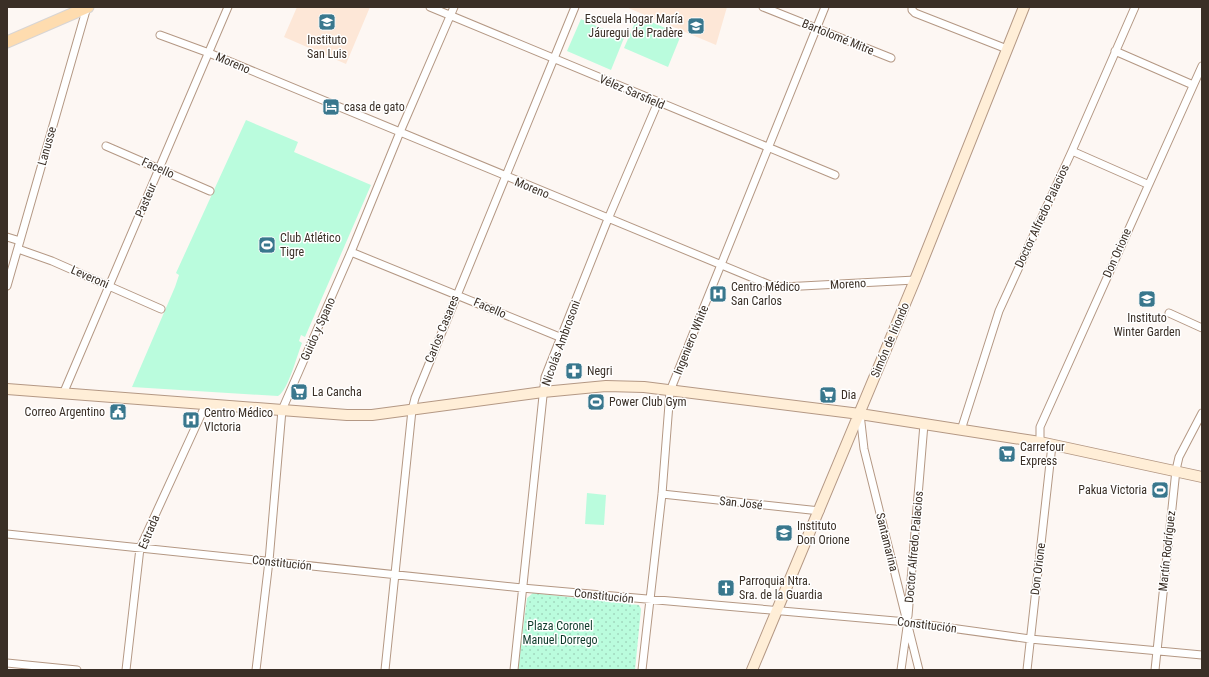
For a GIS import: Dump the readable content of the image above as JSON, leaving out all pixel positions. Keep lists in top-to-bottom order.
{
  "streets": {
    "main road": ["Simón de Iriondo"],
    "street": [
      "Bartolomé Mitre",
      "Moreno",
      "Vélez Sarsfield",
      "Lanusse",
      "Facello",
      "Pasteur",
      "Doctor Alfredo Palacios",
      "Don Orione",
      "Leveroni",
      "Guido y Spano",
      "Carlos Casares",
      "Ingeniero White",
      "Nicolás Ambrosoni",
      "San José",
      "Estrada",
      "Santamarina",
      "Martín Rodríguez",
      "Constitución"
    ]
  },
  "crossings": [
    ["Bartolomé Mitre", "Ingeniero White"],
    ["Moreno", "Pasteur"],
    ["Moreno", "Guido y Spano"],
    ["Moreno", "Carlos Casares"],
    ["Moreno", "Ingeniero White"],
    ["Moreno", "Simón de Iriondo"],
    ["Moreno", "Nicolás Ambrosoni"],
    ["Vélez Sarsfield", "Guido y Spano"],
    ["Vélez Sarsfield", "Carlos Casares"],
    ["Vélez Sarsfield", "Ingeniero White"],
    ["Vélez Sarsfield", "Nicolás Ambrosoni"],
    ["Lanusse", "Leveroni"],
    ["Facello", "Pasteur"],
    ["Facello", "Guido y Spano"],
    ["Facello", "Carlos Casares"],
    ["Facello", "Nicolás Ambrosoni"],
    ["Pasteur", "Leveroni"],
    ["Doctor Alfredo Palacios", "Santamarina"],
    ["Doctor Alfredo Palacios", "Constitución"],
    ["Don Orione", "Constitución"],
    ["Guido y Spano", "Constitución"],
    ["Carlos Casares", "Constitución"],
    ["Ingeniero White", "San José"],
    ["Ingeniero White", "Constitución"],
    ["Simón de Iriondo", "San José"],
    ["Simón de Iriondo", "Santamarina"],
    ["Simón de Iriondo", "Constitución"],
    ["Nicolás Ambrosoni", "Constitución"],
    ["Estrada", "Constitución"],
    ["Santamarina", "Constitución"],
    ["Martín Rodríguez", "Constitución"]
  ],
  "parks": ["Plaza Coronel Manuel Dorrego"],
  "places": {
    "school or university": [
      "Instituto San Luis",
      "Escuela Hogar María Jáuregui de Pradère",
      "Instituto Winter Garden",
      "Instituto Don Orione"
    ],
    "hotel": ["casa de gato"],
    "sports": ["Club Atlético Tigre", "Power Club Gym", "Pakua Victoria"],
    "hospital": ["Centro Médico San Carlos", "Centro Médico VIctoria"],
    "pharmacy": ["Negri"],
    "supermarket": ["La Cancha", "Dia", "Carrefour Express"],
    "public building": ["Correo Argentino"],
    "church": ["Parroquia Ntra. Sra. de la Guardia"]
  }
}
